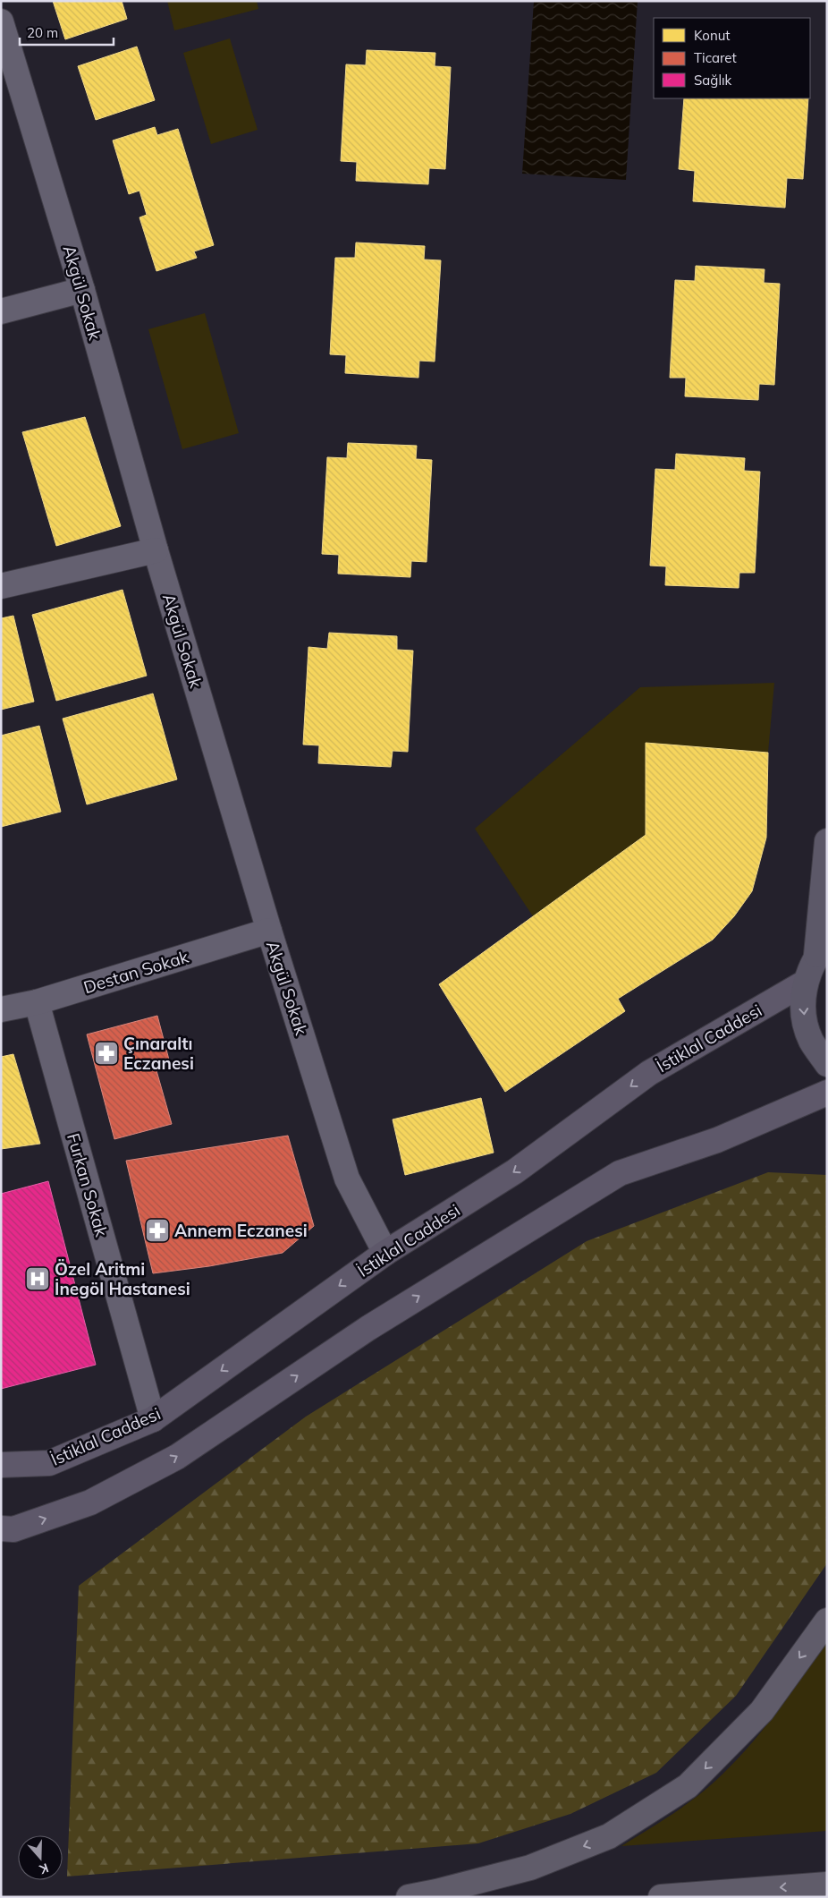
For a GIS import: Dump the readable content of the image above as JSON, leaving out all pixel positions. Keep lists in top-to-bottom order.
{
  "streets": {
    "main road": ["İstiklal Caddesi"],
    "street": ["Akgül Sokak", "Destan Sokak", "Furkan Sokak"]
  },
  "crossings": [
    ["Akgül Sokak", "Destan Sokak"],
    ["Akgül Sokak", "İstiklal Caddesi"],
    ["Destan Sokak", "Furkan Sokak"],
    ["İstiklal Caddesi", "Furkan Sokak"]
  ],
  "places": {
    "pharmacy": ["Çınaraltı Eczanesi", "Annem Eczanesi"],
    "hospital": ["Özel Aritmi İnegöl Hastanesi"]
  },
  "legend": ["Konut", "Ticaret", "Sağlık"],
  "scale_bar": "20 m",
  "north": "bottom"
}
